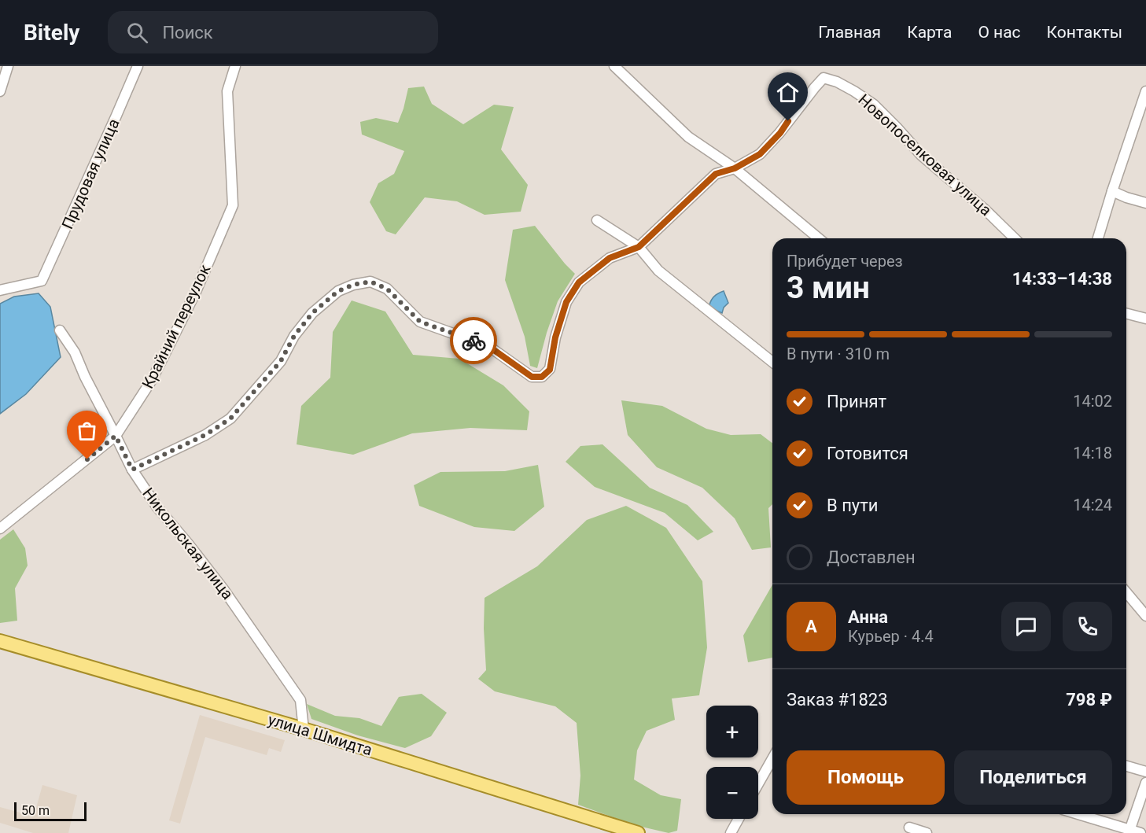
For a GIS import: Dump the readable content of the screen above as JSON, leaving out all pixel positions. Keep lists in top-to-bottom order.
{
  "streets": {
    "main road": ["улица Шмидта"],
    "street": [
      "Новопоселковая улица",
      "Прудовая улица",
      "Крайний переулок",
      "Никольская улица"
    ]
  },
  "crossings": [
    ["Крайний переулок", "Никольская улица"],
    ["Никольская улица", "улица Шмидта"]
  ],
  "scale_bar": "50 m",
  "page": {
    "header": "Bitely",
    "search": "Поиск",
    "nav": [
      "Главная",
      "Карта",
      "О нас",
      "Контакты"
    ],
    "heading": ["3 мин", "Прибудет через", "14:33–14:38"],
    "panel": [
      "Анна",
      "Курьер · 4.4",
      "Заказ #1823",
      "798 ₽"
    ],
    "bar": "В пути · 310 m",
    "list": [
      ["Принят", "14:02"],
      ["Готовится", "14:18"],
      ["В пути", "14:24"],
      "Доставлен"
    ],
    "round": "А",
    "map_buttons": ["+", "−"],
    "buttons": ["Помощь", "Поделиться"],
    "scale": "50 m"
  }
}
